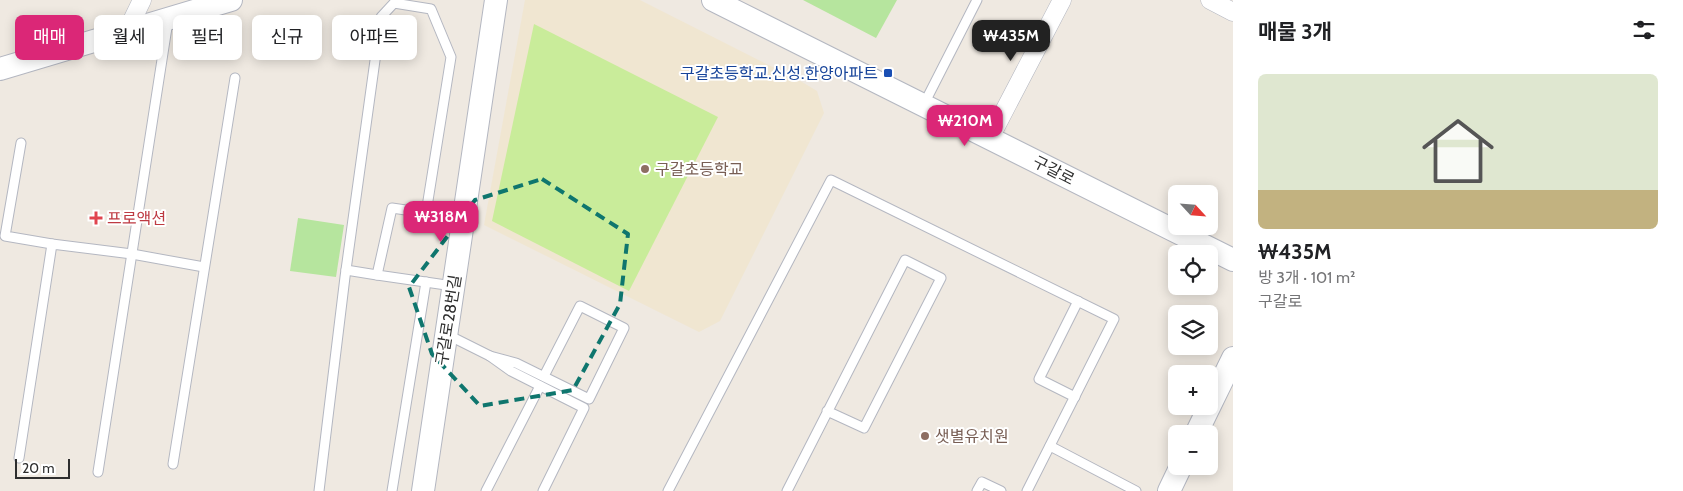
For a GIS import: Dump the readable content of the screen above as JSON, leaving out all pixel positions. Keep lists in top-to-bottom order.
{
  "streets": {
    "street": ["구갈로", "구갈로28번길"]
  },
  "places": {
    "transit": ["구갈초등학교.신성.한양아파트"],
    "other": ["구갈초등학교", "샛별유치원"],
    "health": ["프로액션"]
  },
  "scale_bar": "20 m",
  "north": "bottom right",
  "page": {
    "heading": "매물 3개",
    "chip": [
      "매매",
      "월세",
      "필터",
      "신규",
      "아파트"
    ],
    "price": ["₩435M", "₩210M", "₩318M"],
    "list": [
      {
        "name": "₩435M",
        "note": "방 3개 · 101 m² · 구갈로"
      }
    ],
    "map_buttons": ["+", "−"],
    "scale": "20 m"
  }
}
